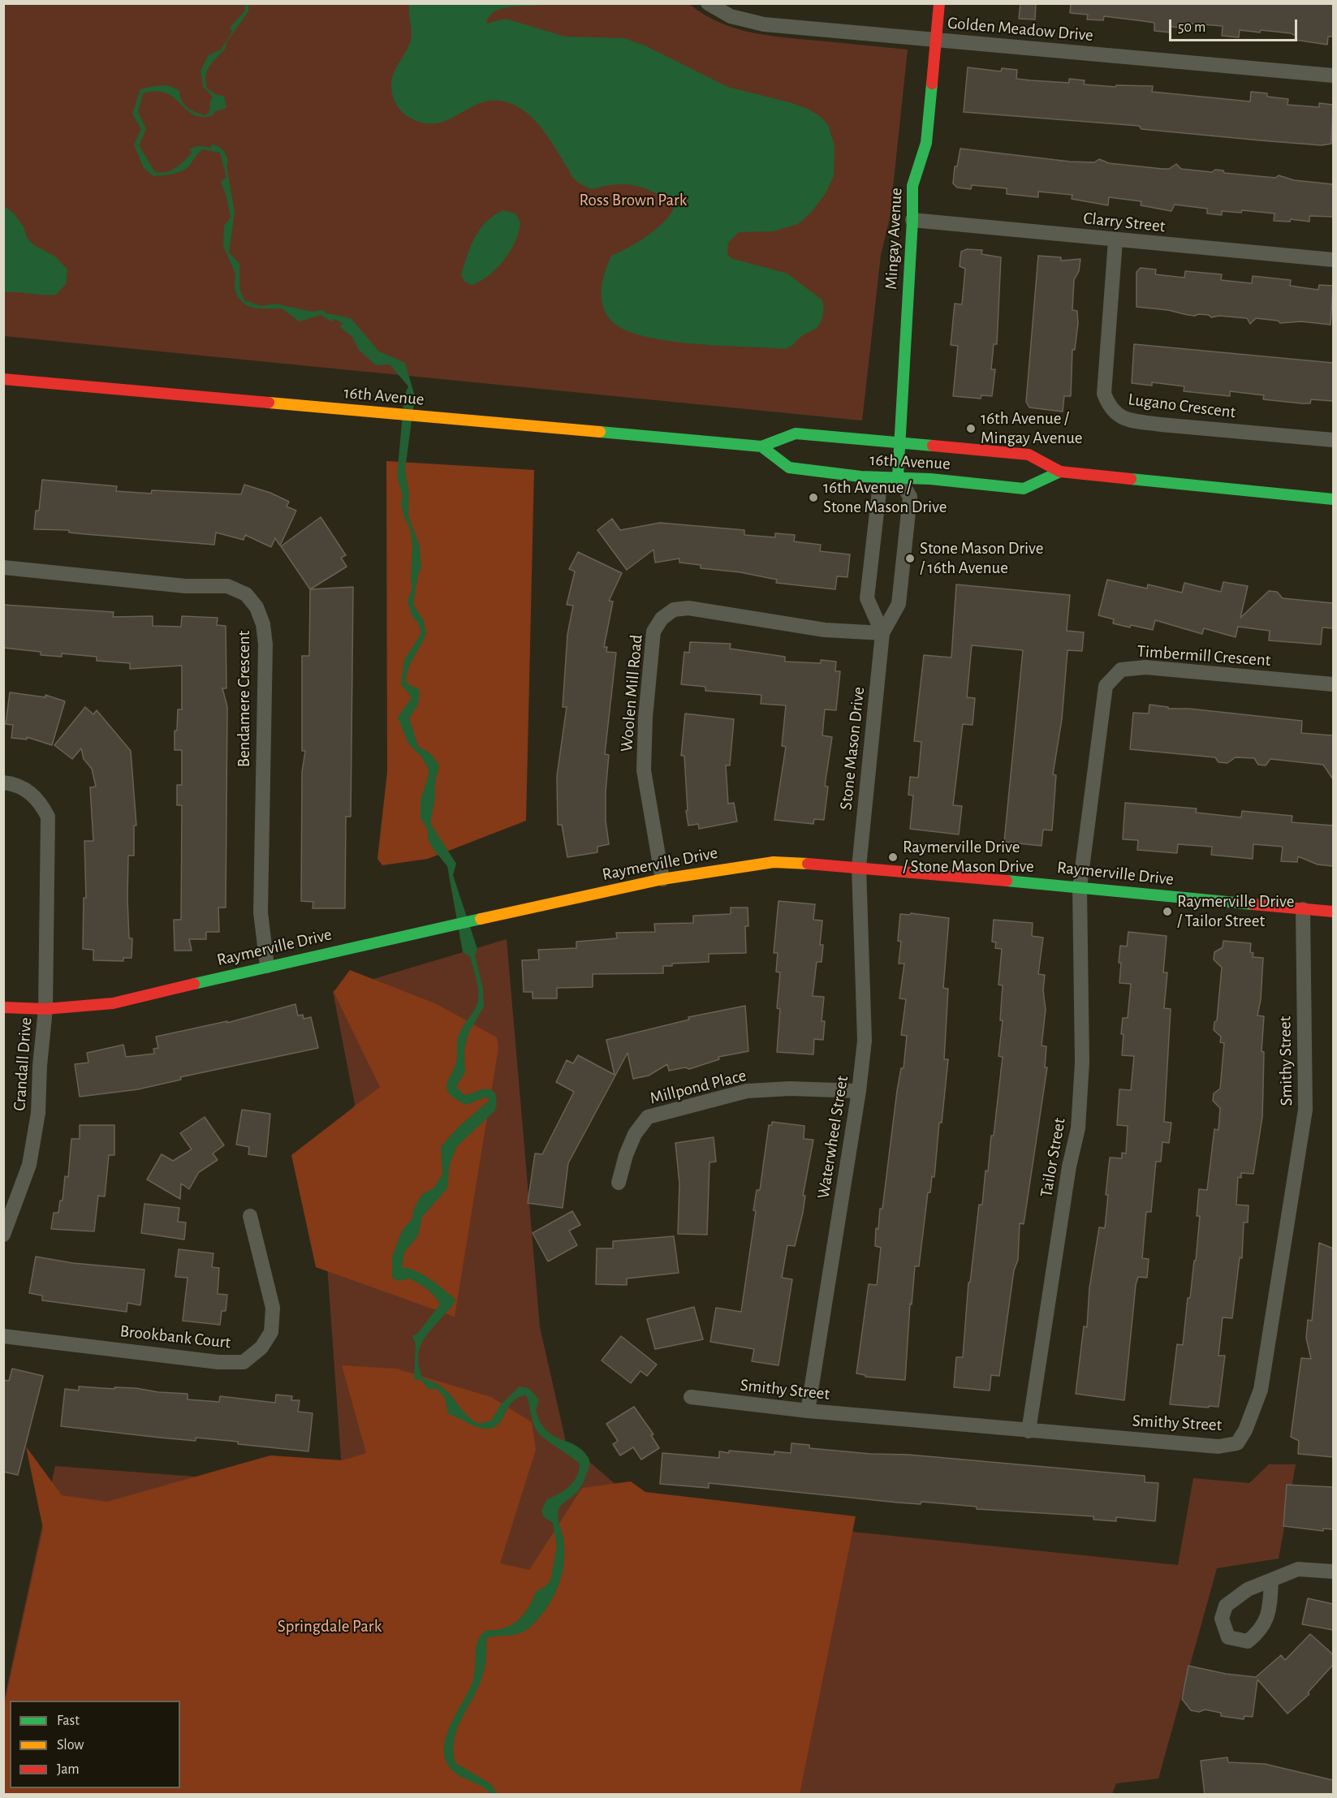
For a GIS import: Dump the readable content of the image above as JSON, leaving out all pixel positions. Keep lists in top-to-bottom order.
{
  "streets": {
    "street": [
      "Golden Meadow Drive",
      "Clarry Street",
      "Mingay Avenue",
      "16th Avenue",
      "Lugano Crescent",
      "Timbermill Crescent",
      "Woolen Mill Road",
      "Bendamere Crescent",
      "Stone Mason Drive",
      "Raymerville Drive",
      "Smithy Street",
      "Crandall Drive",
      "Millpond Place",
      "Waterwheel Street",
      "Tailor Street",
      "Brookbank Court"
    ]
  },
  "crossings": [
    ["Golden Meadow Drive", "Mingay Avenue"],
    ["Clarry Street", "Mingay Avenue"],
    ["Clarry Street", "Lugano Crescent"],
    ["Mingay Avenue", "16th Avenue"],
    ["Mingay Avenue", "Stone Mason Drive"],
    ["16th Avenue", "Stone Mason Drive"],
    ["Timbermill Crescent", "Raymerville Drive"],
    ["Timbermill Crescent", "Tailor Street"],
    ["Woolen Mill Road", "Stone Mason Drive"],
    ["Woolen Mill Road", "Raymerville Drive"],
    ["Bendamere Crescent", "Raymerville Drive"],
    ["Stone Mason Drive", "Raymerville Drive"],
    ["Stone Mason Drive", "Waterwheel Street"],
    ["Raymerville Drive", "Smithy Street"],
    ["Raymerville Drive", "Crandall Drive"],
    ["Raymerville Drive", "Waterwheel Street"],
    ["Raymerville Drive", "Tailor Street"],
    ["Smithy Street", "Waterwheel Street"],
    ["Smithy Street", "Tailor Street"],
    ["Millpond Place", "Waterwheel Street"]
  ],
  "parks": ["Ross Brown Park", "Springdale Park"],
  "places": [
    "16th Avenue / Mingay Avenue",
    "16th Avenue / Stone Mason Drive",
    "Stone Mason Drive / 16th Avenue",
    "Raymerville Drive / Stone Mason Drive",
    "Raymerville Drive / Tailor Street"
  ],
  "legend": ["Fast", "Slow", "Jam"],
  "scale_bar": "50 m"
}
